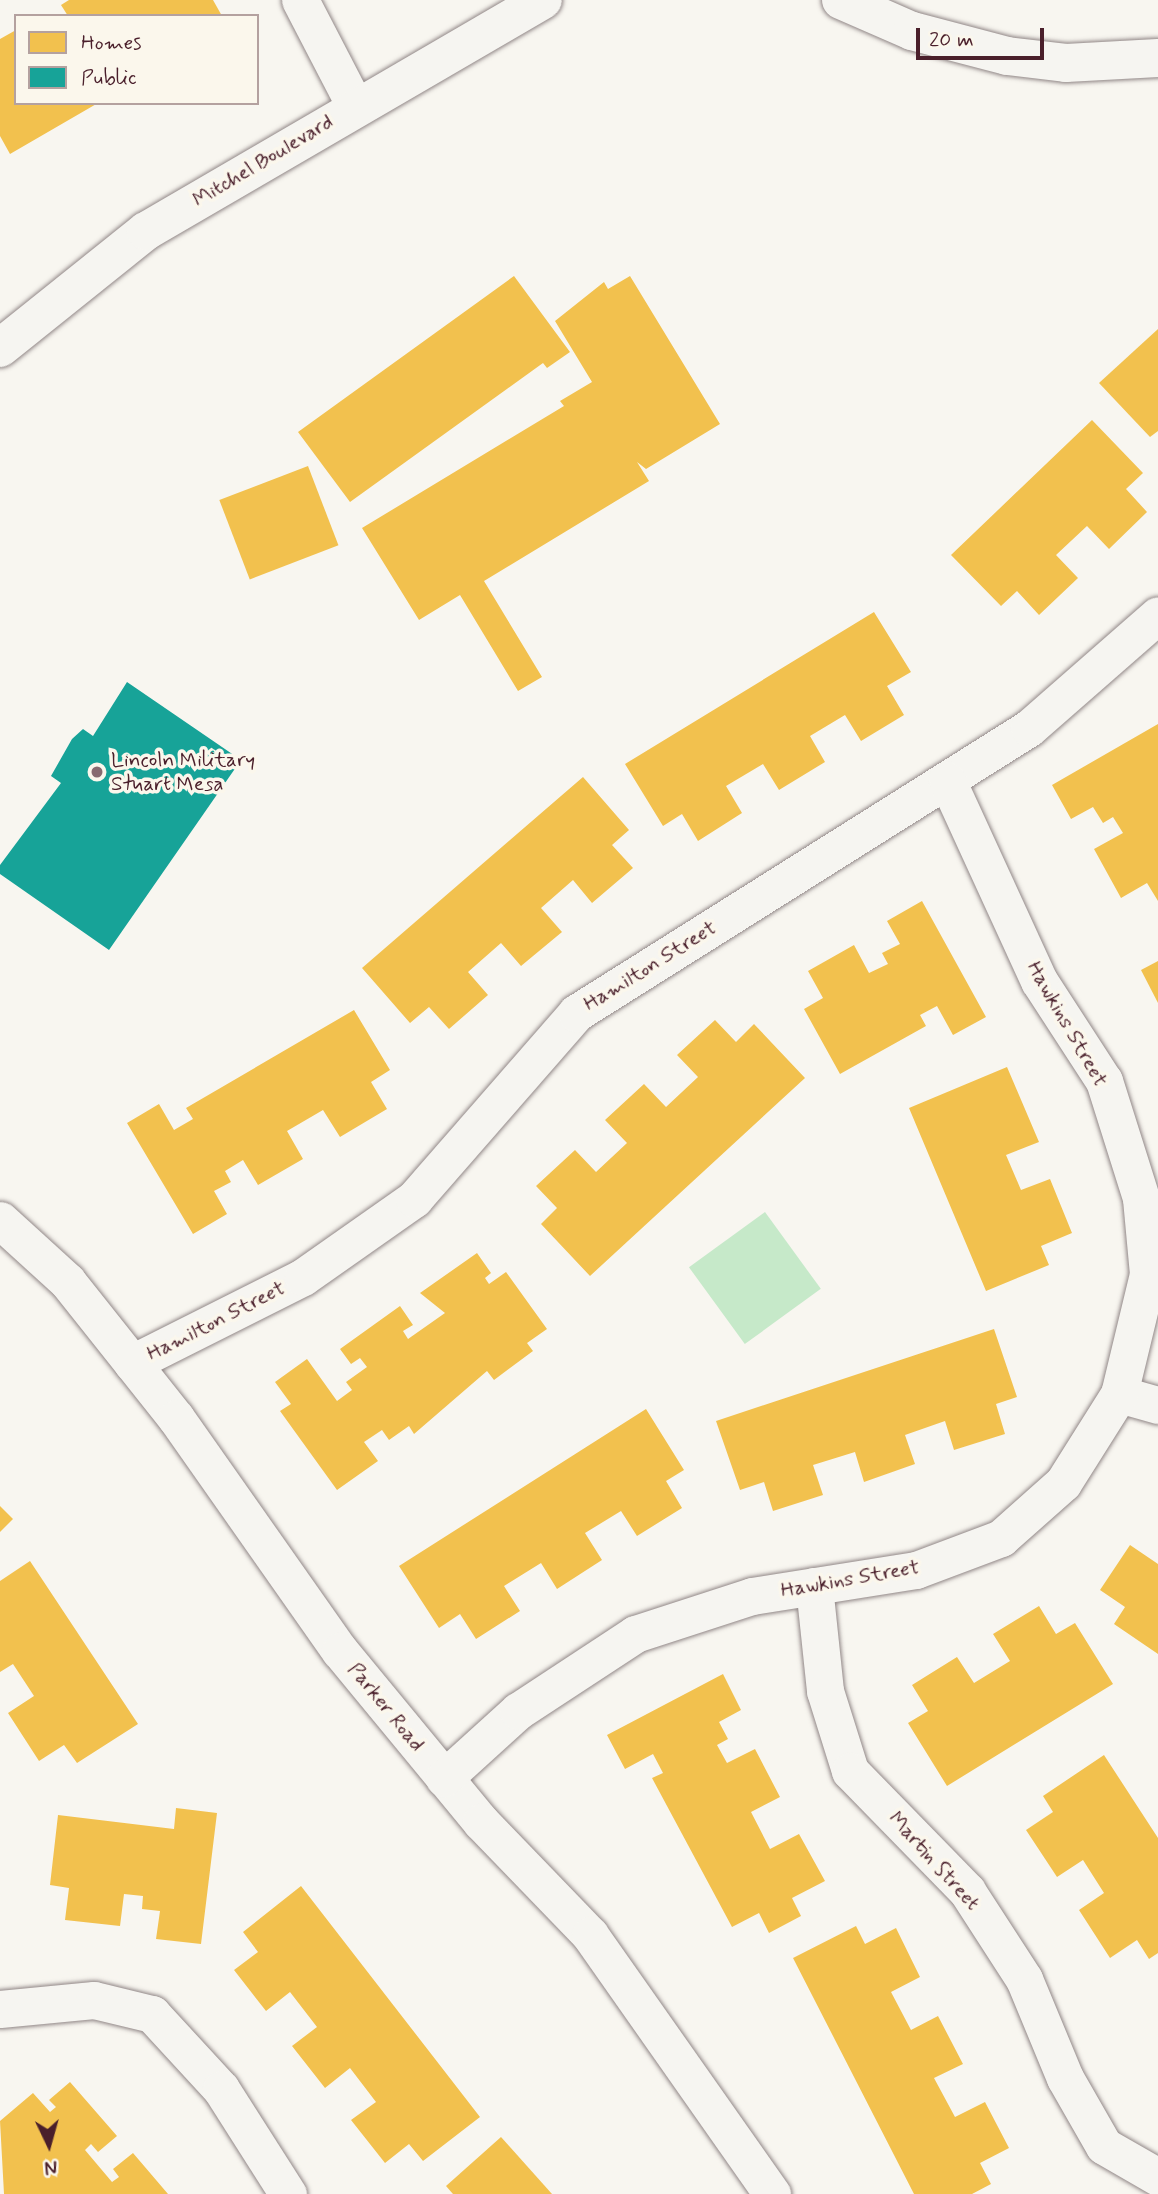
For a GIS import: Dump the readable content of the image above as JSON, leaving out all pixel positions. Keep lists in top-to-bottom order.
{
  "streets": {
    "street": [
      "Mitchel Boulevard",
      "Hamilton Street",
      "Hawkins Street",
      "Parker Road",
      "Martin Street"
    ]
  },
  "crossings": [
    ["Hamilton Street", "Hawkins Street"],
    ["Hamilton Street", "Parker Road"],
    ["Hawkins Street", "Parker Road"],
    ["Hawkins Street", "Martin Street"]
  ],
  "places": ["Lincoln Military Stuart Mesa"],
  "legend": ["Homes", "Public"],
  "scale_bar": "20 m",
  "north": "bottom"
}
